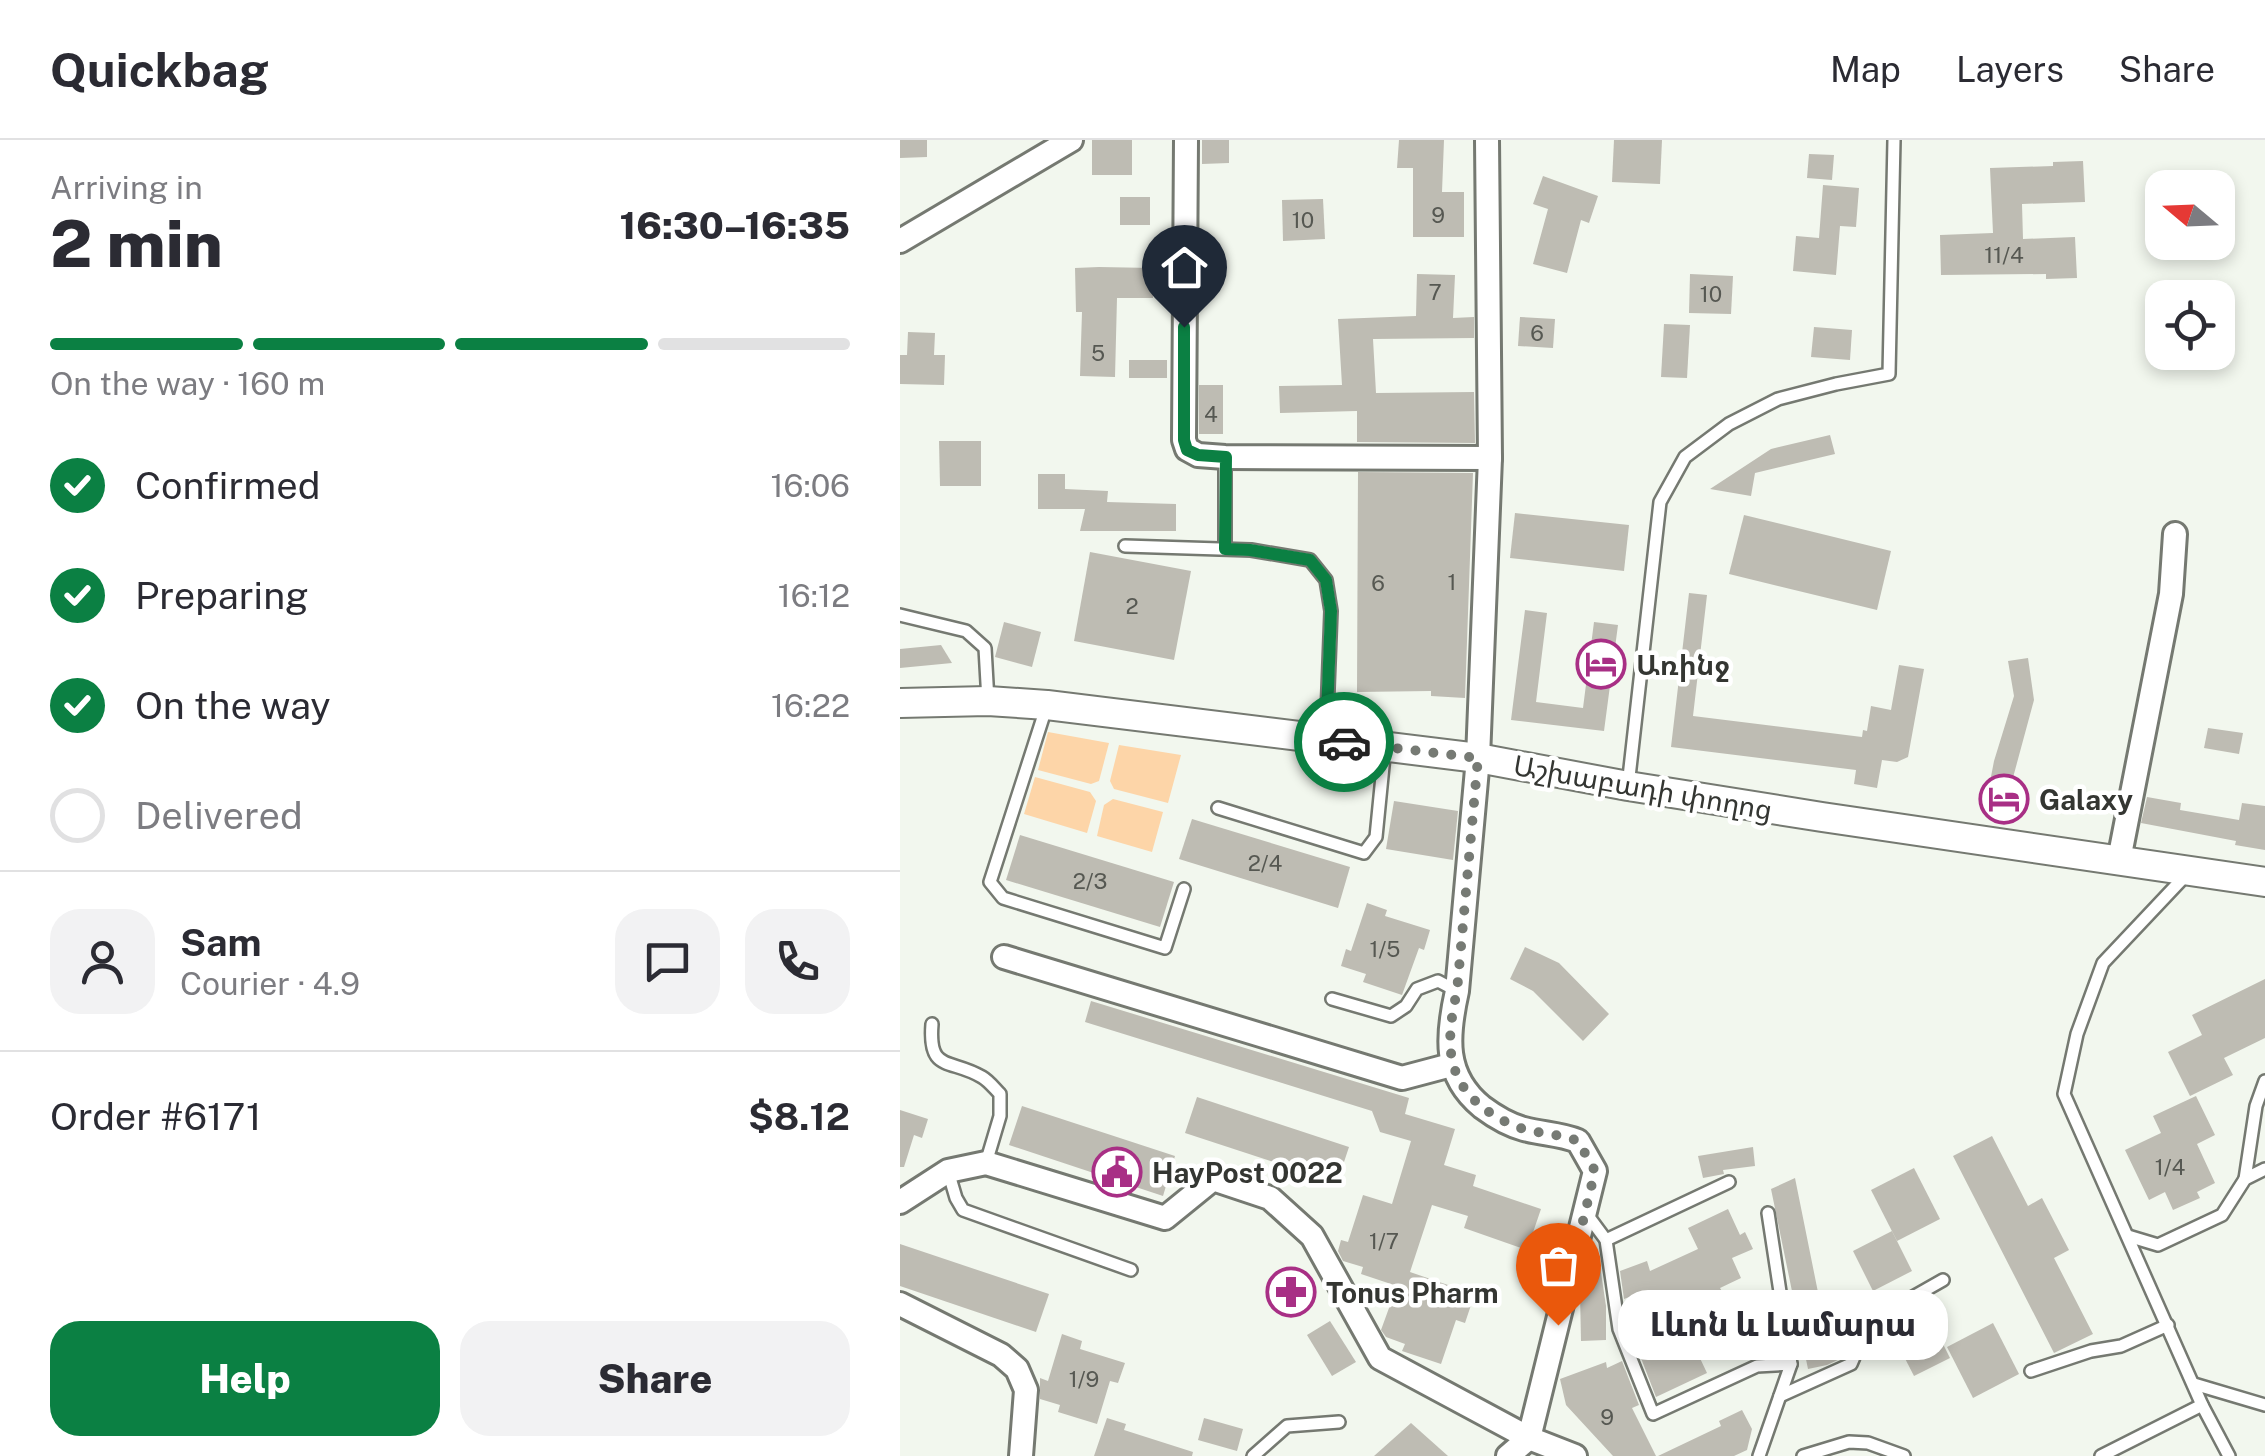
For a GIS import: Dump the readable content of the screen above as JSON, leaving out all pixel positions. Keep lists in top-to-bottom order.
{
  "streets": {
    "street": ["Աշխաբադի փողոց"]
  },
  "places": {
    "hotel": ["Առինջ", "Galaxy"],
    "public building": ["HayPost 0022"],
    "pharmacy": ["Tonus Pharm"],
    "other": ["Լևոն և Լամարա"]
  },
  "house_numbers": [
    "9",
    "10",
    "11/4",
    "7",
    "10",
    "6",
    "5",
    "4",
    "1",
    "6",
    "2",
    "2/4",
    "2/3",
    "1/5",
    "1/4",
    "1/7",
    "1/9",
    "9"
  ],
  "north": "left",
  "page": {
    "header": "Quickbag",
    "nav": ["Map", "Layers", "Share"],
    "heading": ["2 min", "Arriving in", "16:30–16:35"],
    "panel": [
      "Sam",
      "Courier · 4.9",
      "Order #6171",
      "$8.12"
    ],
    "bar": "On the way · 160 m",
    "list": [
      ["Confirmed", "16:06"],
      ["Preparing", "16:12"],
      ["On the way", "16:22"],
      "Delivered"
    ],
    "bubble": "Լևոն և Լամարա",
    "buttons": ["Help", "Share"]
  }
}
